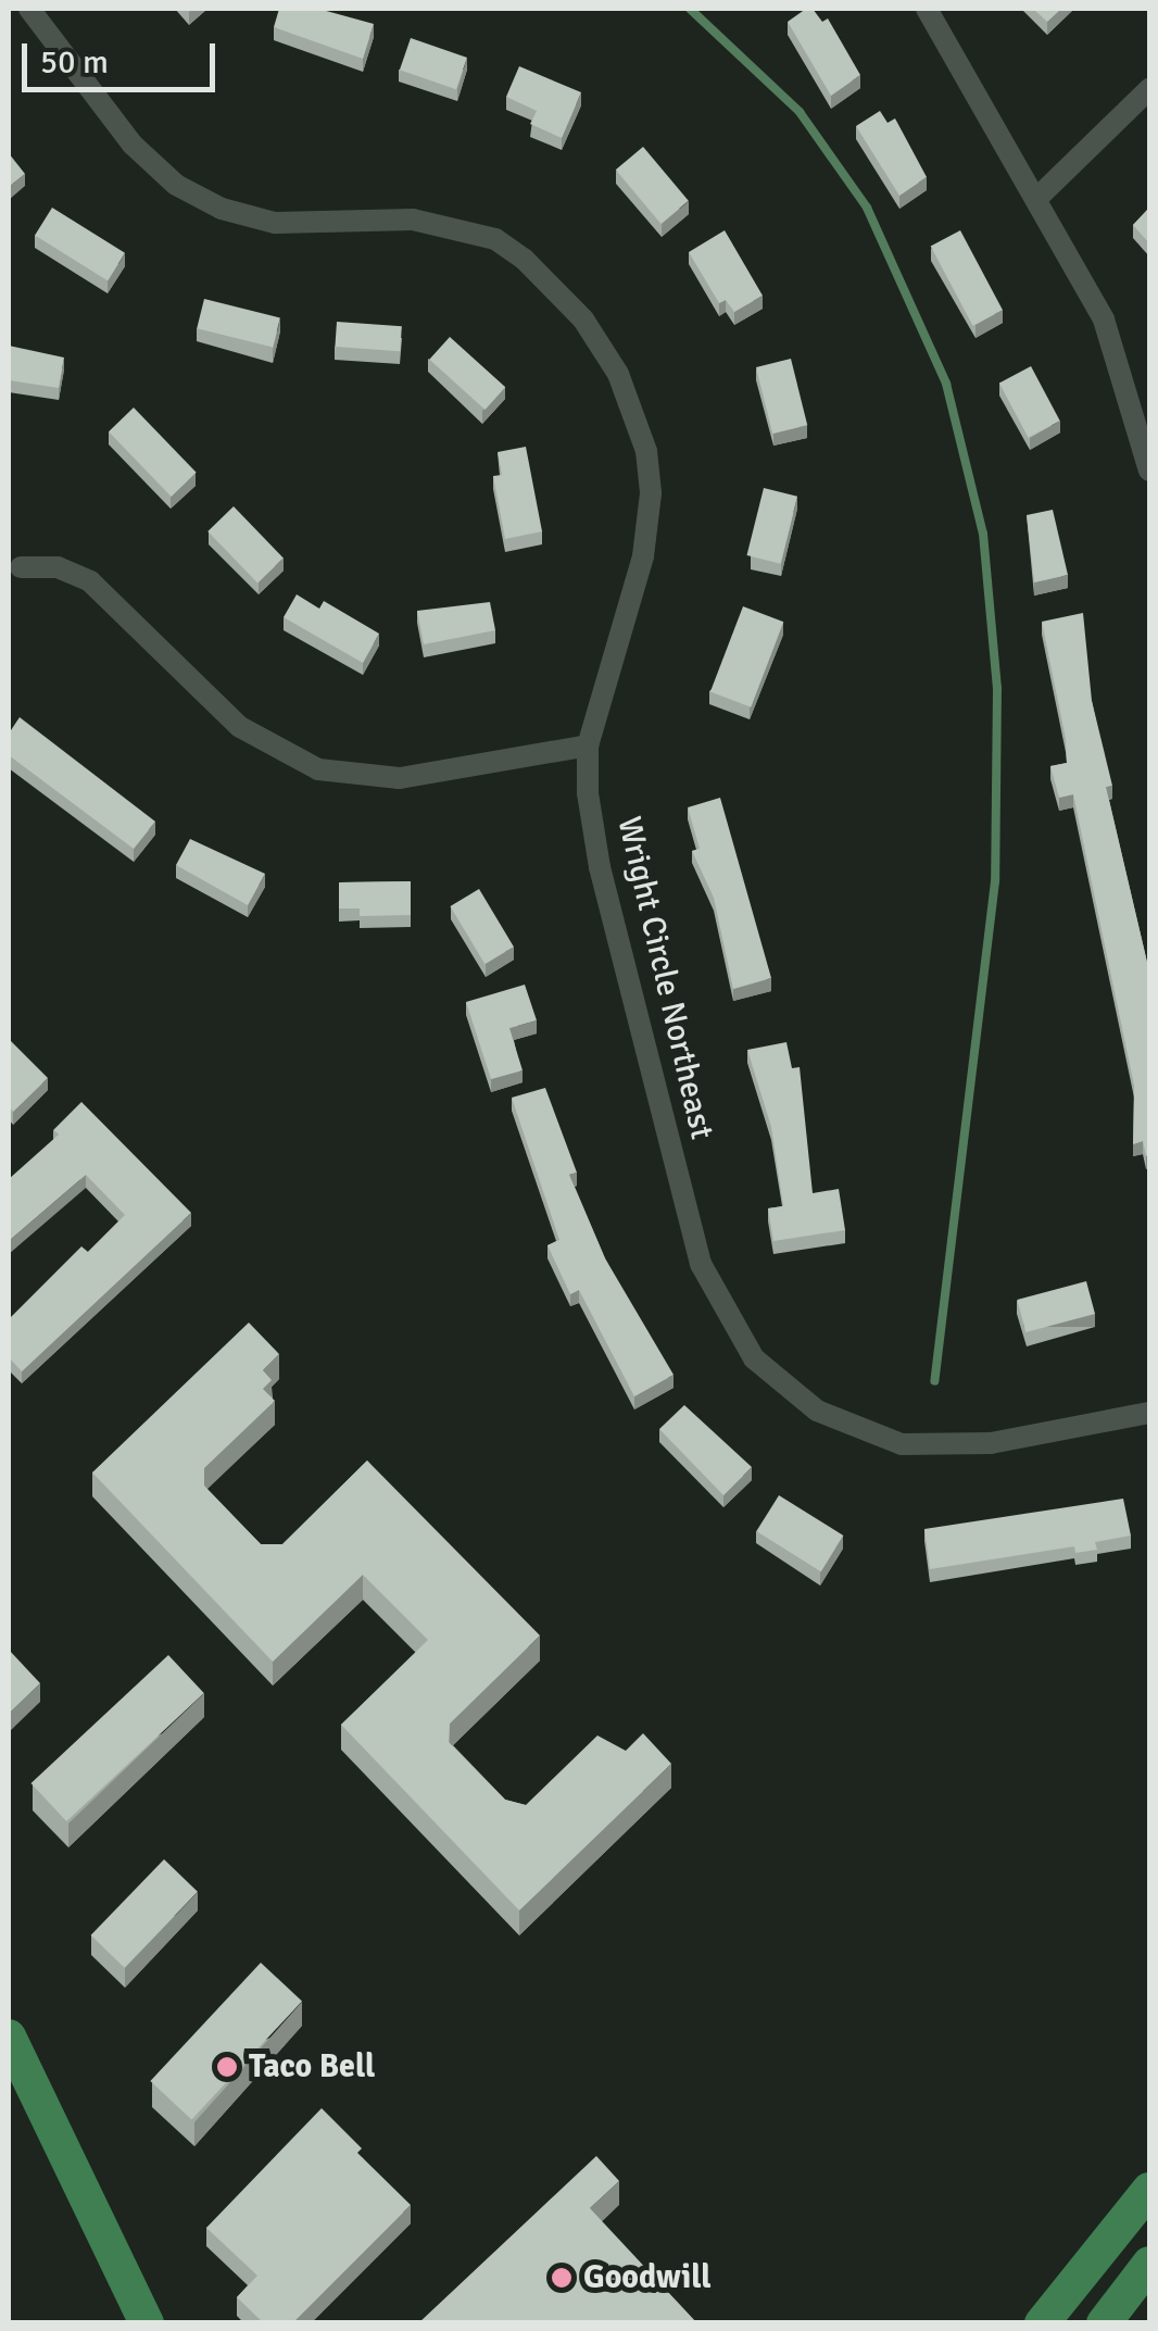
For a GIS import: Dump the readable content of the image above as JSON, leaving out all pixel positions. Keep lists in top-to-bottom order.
{
  "streets": {
    "street": ["Wright Circle Northeast"]
  },
  "places": ["Taco Bell", "Goodwill"],
  "scale_bar": "50 m"
}
